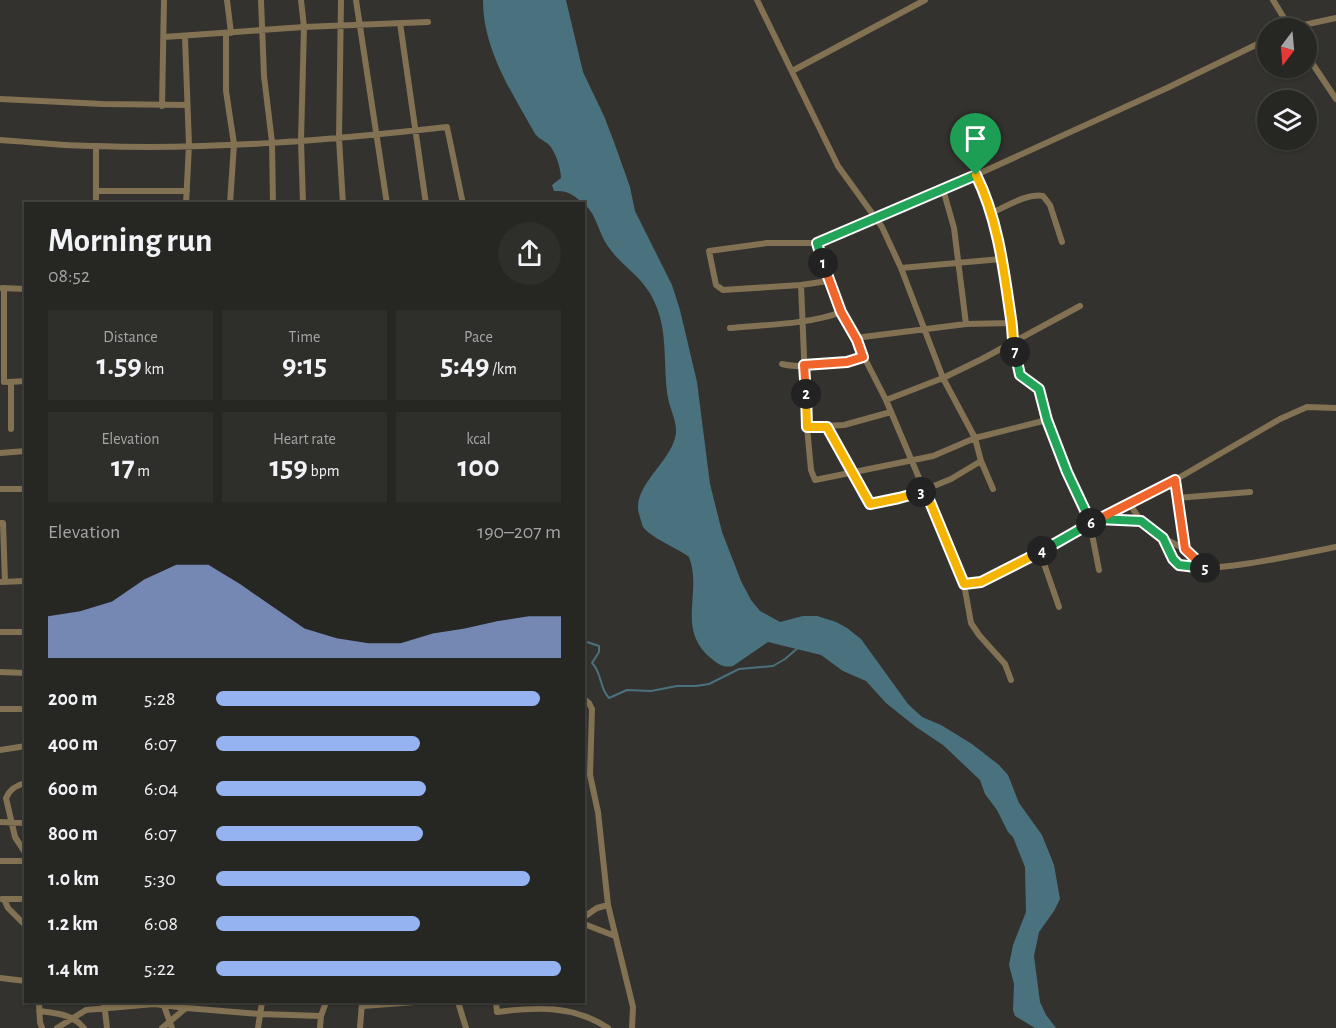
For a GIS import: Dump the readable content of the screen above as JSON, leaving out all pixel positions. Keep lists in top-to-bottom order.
{
  "north": "bottom",
  "page": {
    "heading": ["Morning run", "08:52"],
    "pins": [
      "1",
      "7",
      "2",
      "3",
      "6",
      "4",
      "5"
    ],
    "stats": [
      ["Distance", "1.59 km"],
      ["Time", "9:15"],
      ["Pace", "5:49 /km"],
      ["Elevation", "17 m"],
      ["Heart rate", "159 bpm"],
      ["kcal", "100"]
    ],
    "chart": ["Elevation", "190–207 m"],
    "list": [
      {
        "name": "200 m",
        "note": "5:28"
      },
      {
        "name": "400 m",
        "note": "6:07"
      },
      {
        "name": "600 m",
        "note": "6:04"
      },
      {
        "name": "800 m",
        "note": "6:07"
      },
      {
        "name": "1.0 km",
        "note": "5:30"
      },
      {
        "name": "1.2 km",
        "note": "6:08"
      },
      {
        "name": "1.4 km",
        "note": "5:22"
      }
    ]
  }
}
